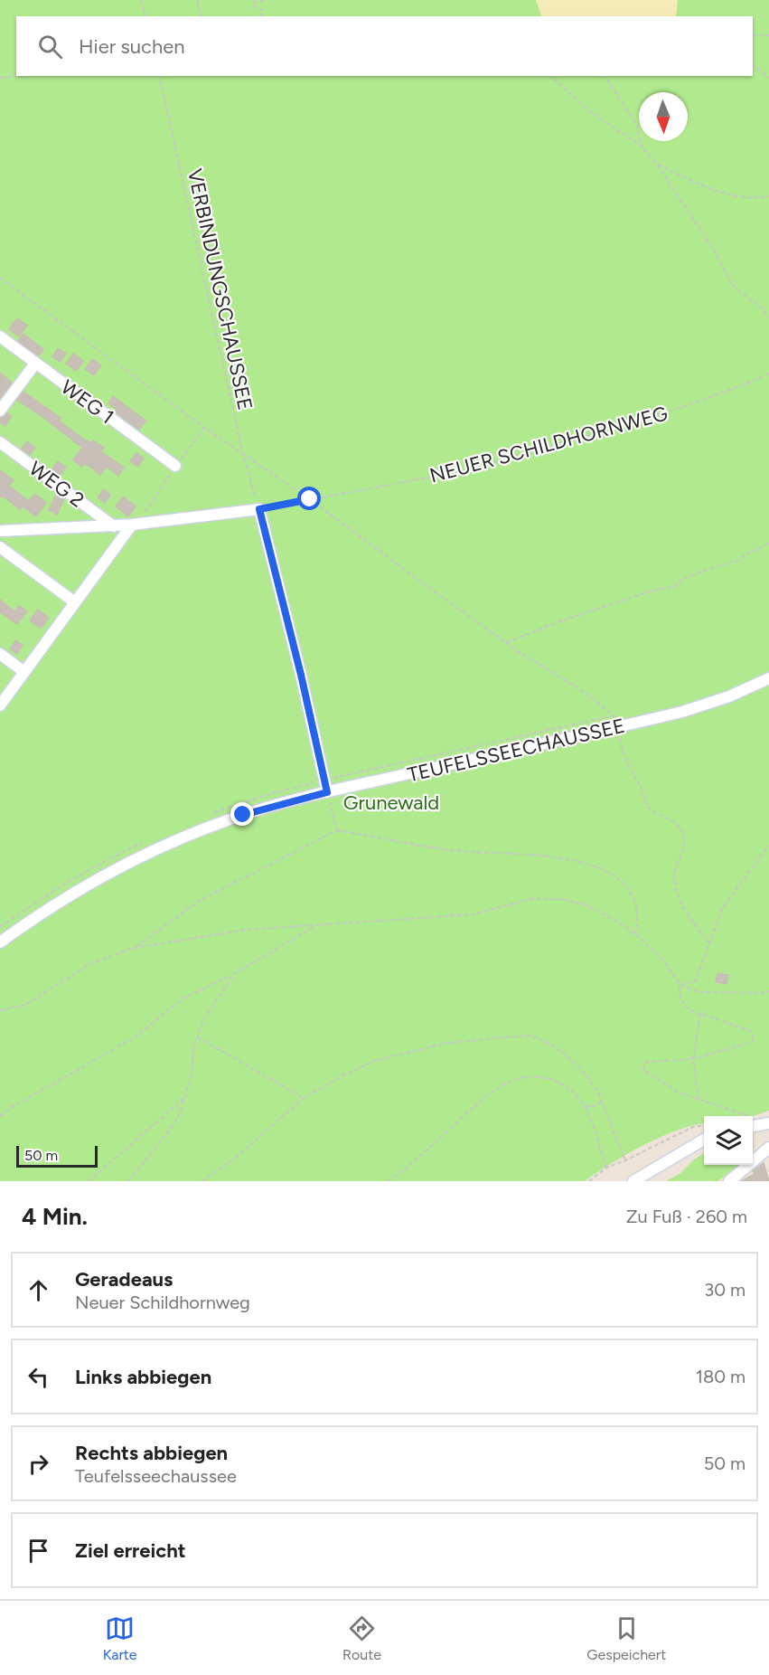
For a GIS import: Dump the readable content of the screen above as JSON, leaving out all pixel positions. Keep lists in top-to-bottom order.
{
  "streets": {
    "street": ["WEG 1", "WEG 2", "TEUFELSSEECHAUSSEE"],
    "path": ["VERBINDUNGSCHAUSSEE", "NEUER SCHILDHORNWEG"]
  },
  "crossings": [
    ["VERBINDUNGSCHAUSSEE", "NEUER SCHILDHORNWEG"]
  ],
  "parks": ["Grunewald"],
  "scale_bar": "50 m",
  "north": "bottom",
  "page": {
    "search": "Hier suchen",
    "scale": "50 m",
    "heading": ["4 Min.", "Zu Fuß · 260 m"],
    "list": [
      ["Geradeaus", "Neuer Schildhornweg", "30 m"],
      ["Links abbiegen", "180 m"],
      ["Rechts abbiegen", "Teufelsseechaussee", "50 m"],
      "Ziel erreicht"
    ],
    "nav": ["Karte", "Route", "Gespeichert"]
  }
}
